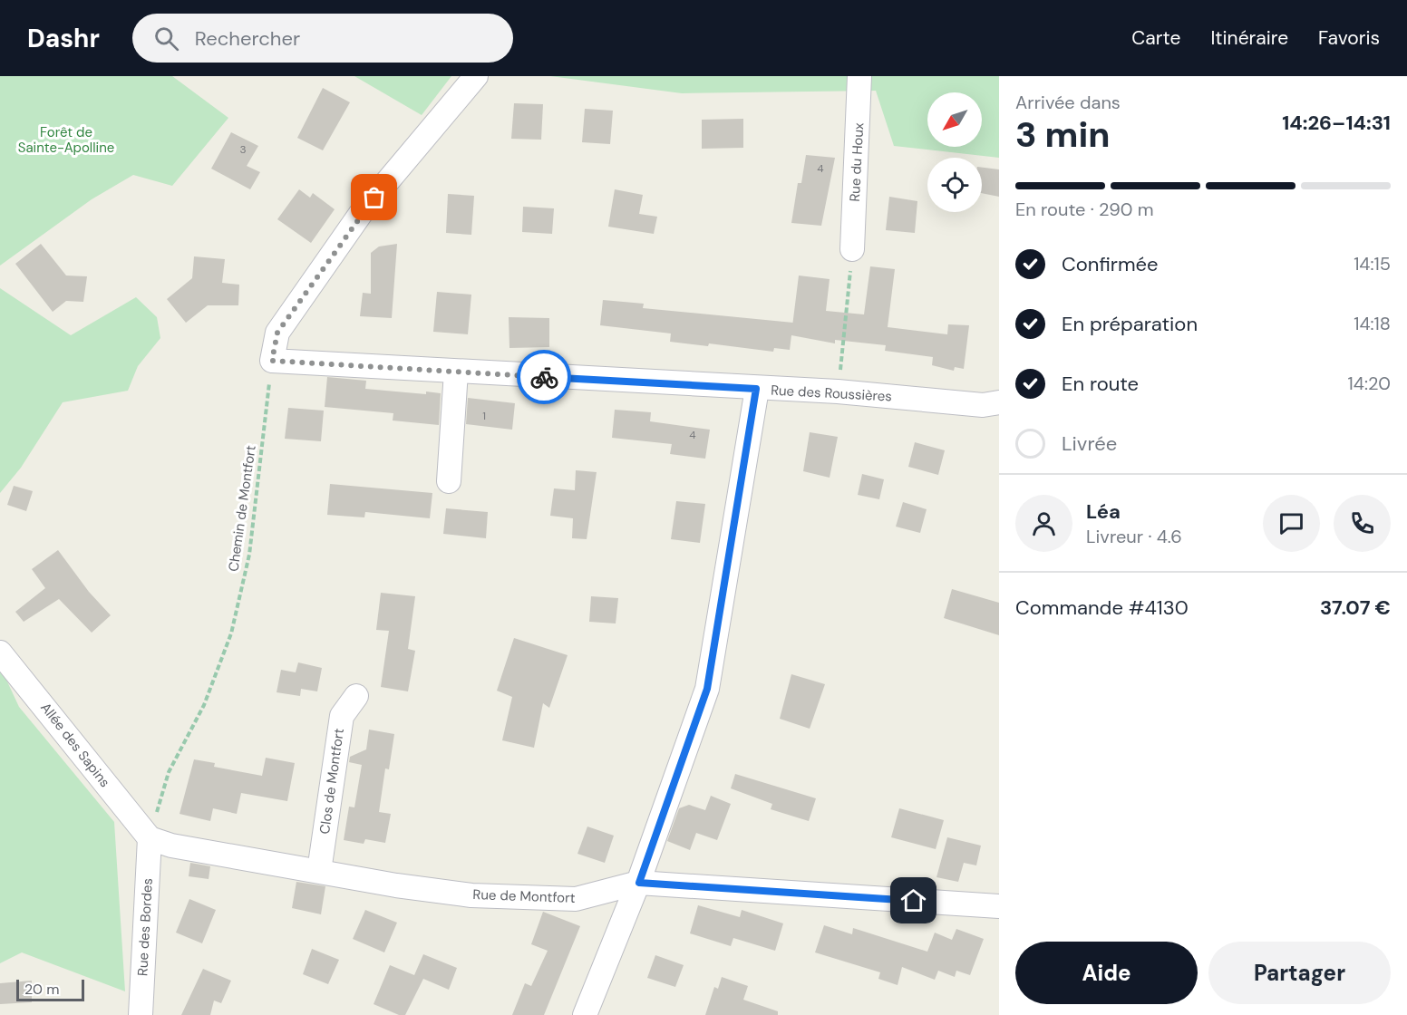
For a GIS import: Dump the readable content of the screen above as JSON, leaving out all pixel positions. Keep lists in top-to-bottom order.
{
  "streets": {
    "street": [
      "Rue du Houx",
      "Rue des Roussières",
      "Allée des Sapins",
      "Clos de Montfort",
      "Rue de Montfort",
      "Rue des Bordes"
    ],
    "path": ["Chemin de Montfort"]
  },
  "crossings": [
    ["Rue des Roussières", "Chemin de Montfort"],
    ["Chemin de Montfort", "Allée des Sapins"],
    ["Chemin de Montfort", "Rue de Montfort"],
    ["Chemin de Montfort", "Rue des Bordes"],
    ["Allée des Sapins", "Rue de Montfort"],
    ["Allée des Sapins", "Rue des Bordes"],
    ["Clos de Montfort", "Rue de Montfort"],
    ["Rue de Montfort", "Rue des Bordes"]
  ],
  "parks": ["Forêt de Sainte-Apolline"],
  "house_numbers": [
    "3",
    "4",
    "1",
    "4"
  ],
  "scale_bar": "20 m",
  "north": "bottom left",
  "page": {
    "header": "Dashr",
    "search": "Rechercher",
    "nav": ["Carte", "Itinéraire", "Favoris"],
    "heading": ["3 min", "Arrivée dans", "14:26–14:31"],
    "panel": [
      "Léa",
      "Livreur · 4.6",
      "Commande #4130",
      "37.07 €"
    ],
    "bar": "En route · 290 m",
    "list": [
      ["Confirmée", "14:15"],
      ["En préparation", "14:18"],
      ["En route", "14:20"],
      "Livrée"
    ],
    "buttons": ["Aide", "Partager"],
    "scale": "20 m"
  }
}
